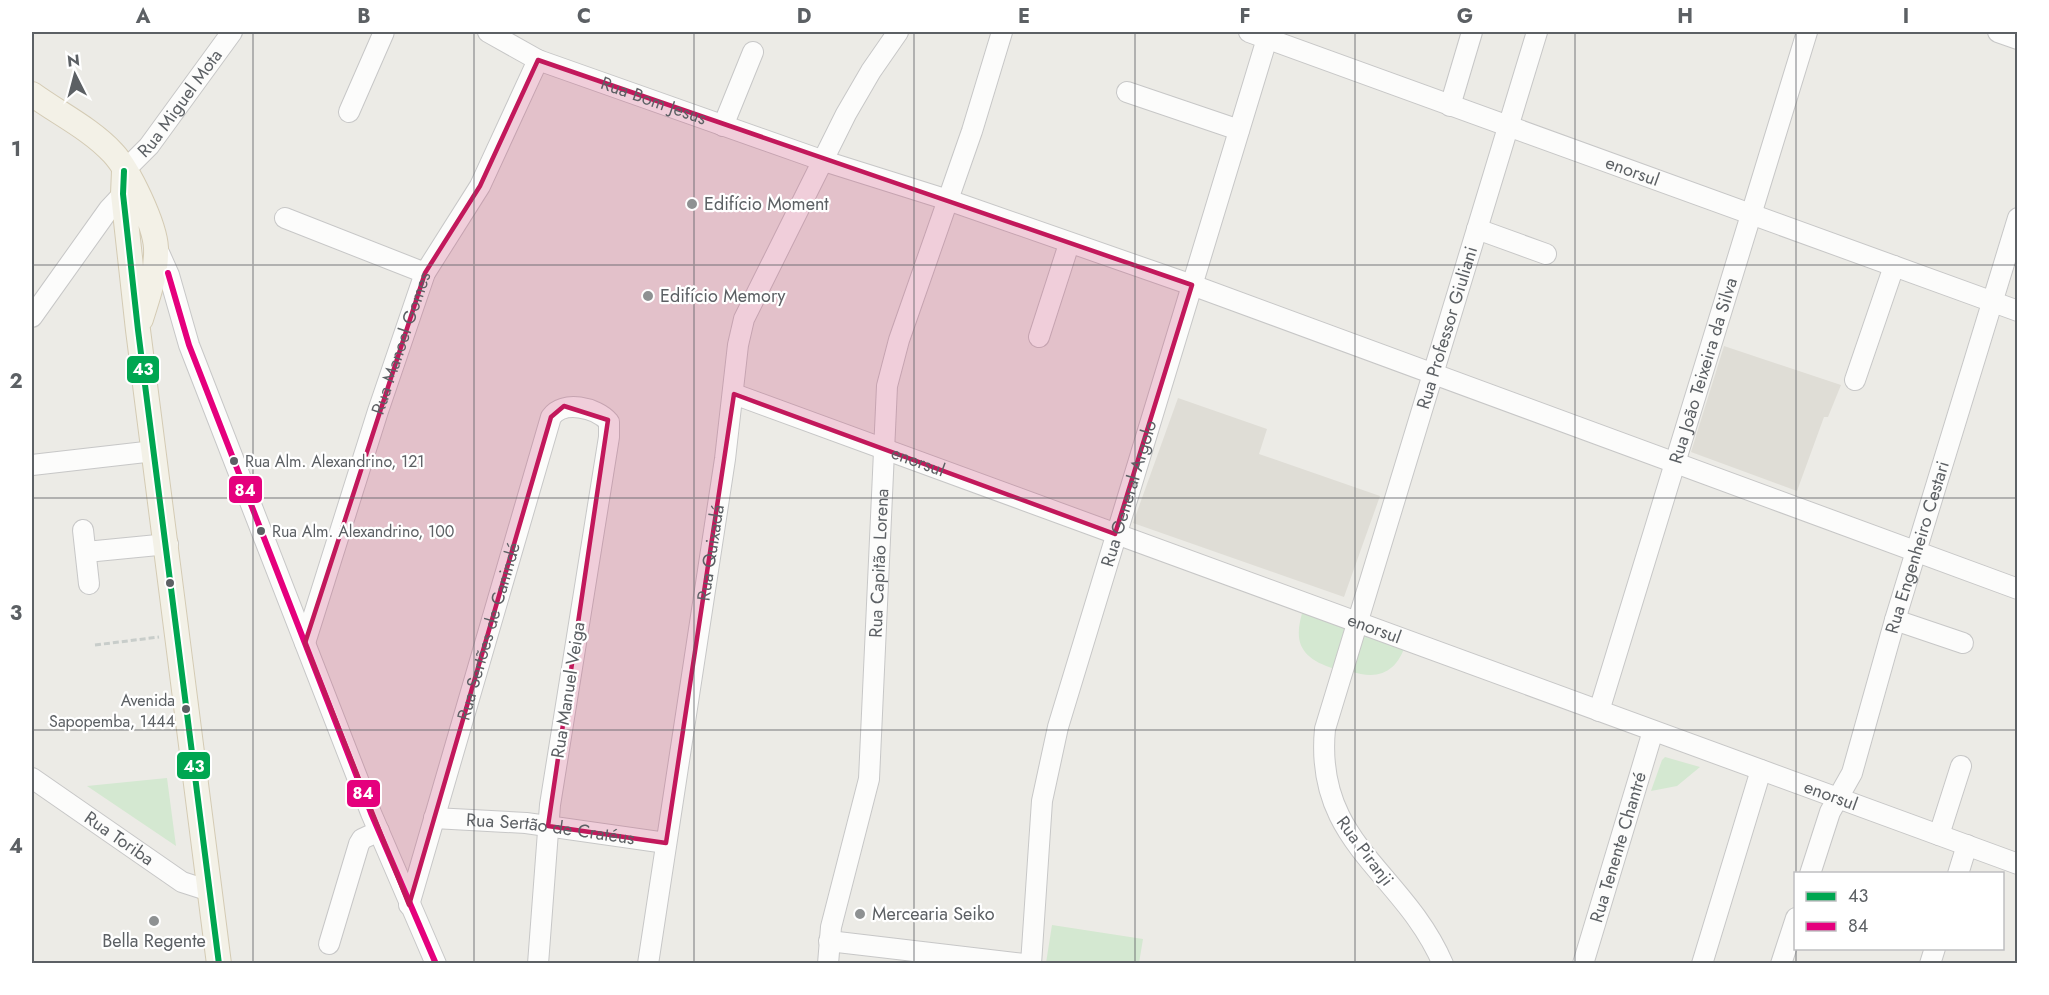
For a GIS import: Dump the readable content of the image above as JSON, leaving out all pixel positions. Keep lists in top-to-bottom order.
{
  "streets": {
    "street": [
      "Rua Bom Jesus",
      "Rua Miguel Mota",
      "enorsul",
      "Rua Professor Giuliani",
      "Rua Manoel Gomes",
      "Rua João Teixeira da Silva",
      "Rua General Argolo",
      "Rua Engenheiro Cestari",
      "Rua Quixadá",
      "Rua Capitão Lorena",
      "Rua Sertões de Canindé",
      "Rua Manuel Veiga",
      "Rua Sertão de Cratéus",
      "Rua Toriba",
      "Rua Tenente Chantré",
      "Rua Piranji"
    ]
  },
  "crossings": [
    ["Rua Bom Jesus", "Rua Manoel Gomes"],
    ["Rua Bom Jesus", "Rua Quixadá"],
    ["enorsul", "Rua Professor Giuliani"],
    ["enorsul", "Rua João Teixeira da Silva"],
    ["enorsul", "Rua General Argolo"],
    ["enorsul", "Rua Engenheiro Cestari"],
    ["enorsul", "Rua Quixadá"],
    ["enorsul", "Rua Capitão Lorena"],
    ["enorsul", "Rua Tenente Chantré"],
    ["enorsul", "Rua Piranji"],
    ["Rua Professor Giuliani", "Rua Piranji"],
    ["Rua Quixadá", "Rua Sertão de Cratéus"],
    ["Rua Sertões de Canindé", "Rua Manuel Veiga"],
    ["Rua Sertões de Canindé", "Rua Sertão de Cratéus"],
    ["Rua Manuel Veiga", "Rua Sertão de Cratéus"]
  ],
  "places": [
    "Edifício Moment",
    "Edifício Memory",
    "Rua Alm. Alexandrino, 121",
    "Rua Alm. Alexandrino, 100",
    "Avenida Sapopemba, 1444",
    "Mercearia Seiko",
    "Bella Regente"
  ],
  "lines": ["transit line 43", "transit line 84"],
  "legend": ["43", "84"],
  "north": "top",
  "grid": {
    "columns": [
      "A",
      "B",
      "C",
      "D",
      "E",
      "F",
      "G",
      "H",
      "I"
    ],
    "rows": [
      "1",
      "2",
      "3",
      "4"
    ]
  }
}
